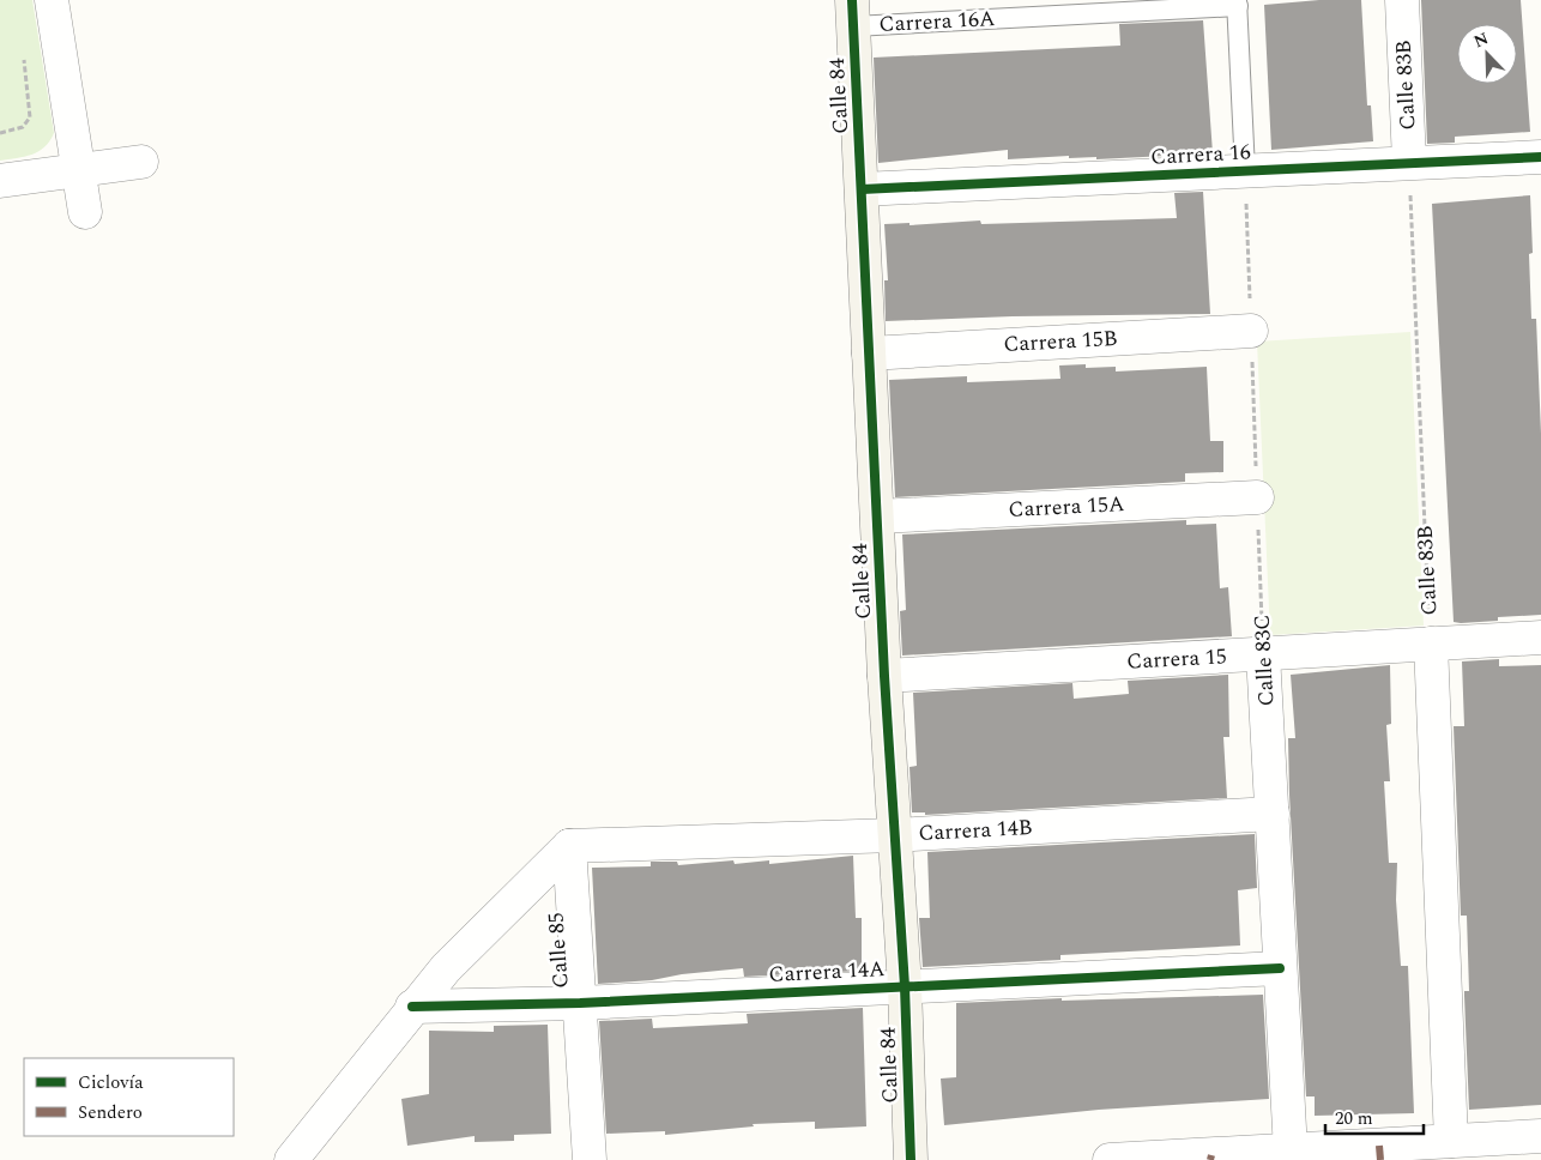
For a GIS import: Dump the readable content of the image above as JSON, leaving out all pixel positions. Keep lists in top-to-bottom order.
{
  "streets": {
    "street": [
      "Calle 83B",
      "Calle 84",
      "Carrera 16",
      "Carrera 15B",
      "Carrera 15A",
      "Carrera 15",
      "Calle 83C",
      "Carrera 14B",
      "Calle 85",
      "Carrera 14A"
    ],
    "lane": ["Carrera 16A"]
  },
  "crossings": [
    ["Carrera 16A", "Calle 84"],
    ["Calle 83B", "Carrera 16"],
    ["Calle 83B", "Carrera 15"],
    ["Calle 84", "Carrera 16"],
    ["Calle 84", "Carrera 15B"],
    ["Calle 84", "Carrera 15A"],
    ["Calle 84", "Carrera 15"],
    ["Calle 84", "Carrera 14B"],
    ["Calle 84", "Carrera 14A"],
    ["Carrera 16", "Calle 83C"],
    ["Carrera 15B", "Calle 83C"],
    ["Carrera 15A", "Calle 83C"],
    ["Carrera 15", "Calle 83C"],
    ["Calle 83C", "Carrera 14B"],
    ["Calle 83C", "Carrera 14A"],
    ["Carrera 14B", "Calle 85"],
    ["Calle 85", "Carrera 14A"]
  ],
  "legend": ["Ciclovía", "Sendero"],
  "scale_bar": "20 m",
  "north": "top left"
}
